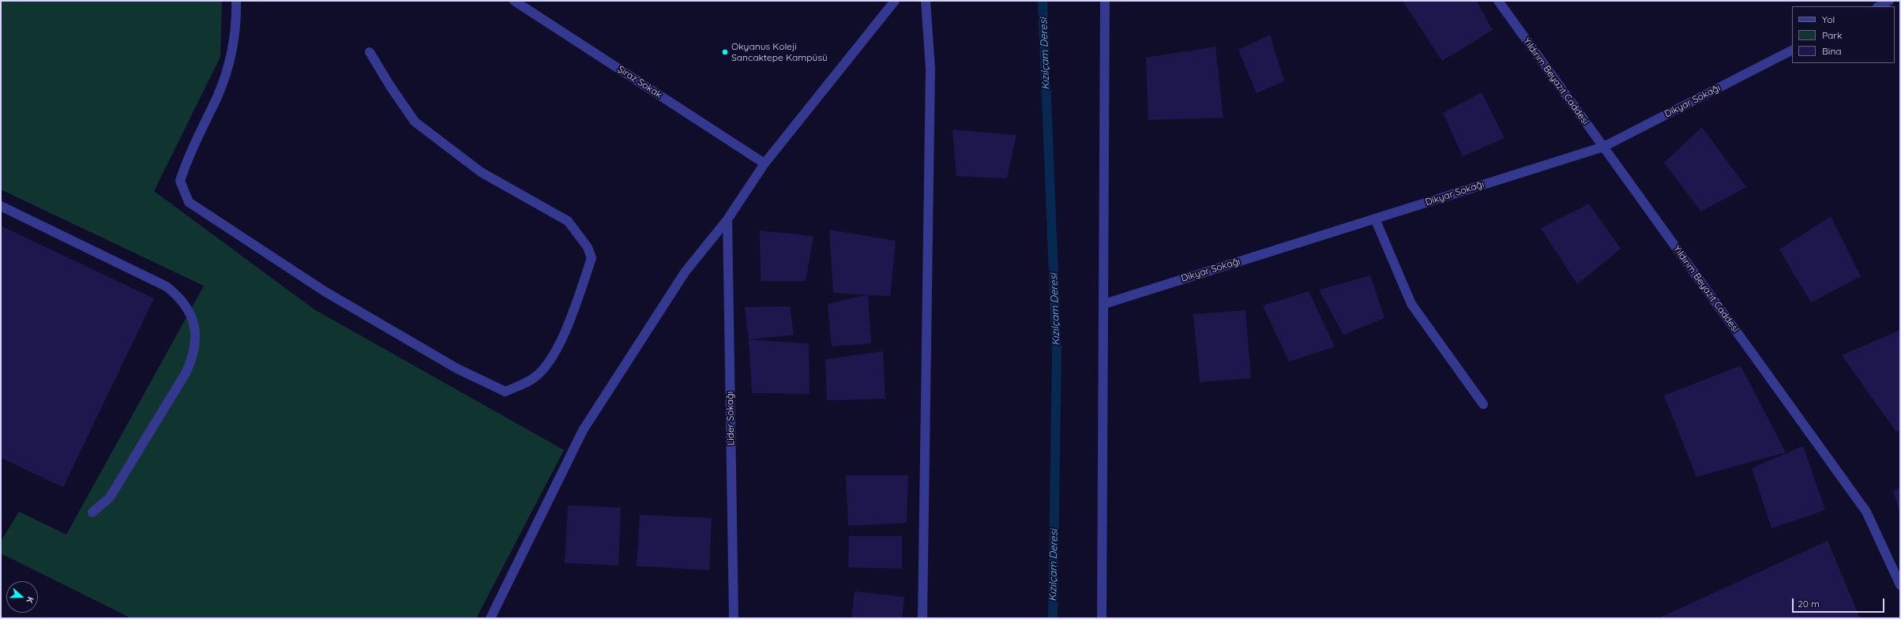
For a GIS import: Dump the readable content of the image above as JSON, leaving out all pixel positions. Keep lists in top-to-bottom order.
{
  "streets": {
    "street": [
      "Yıldırım Beyazıt Caddesi",
      "Şiraz Sokak",
      "Dikyar Sokağı",
      "Lider Sokağı"
    ]
  },
  "crossings": [
    ["Yıldırım Beyazıt Caddesi", "Dikyar Sokağı"]
  ],
  "water": ["Kızılçam Deresi"],
  "places": ["Okyanus Koleji Sancaktepe Kampüsü"],
  "legend": ["Yol", "Park", "Bina"],
  "scale_bar": "20 m",
  "north": "right"
}
